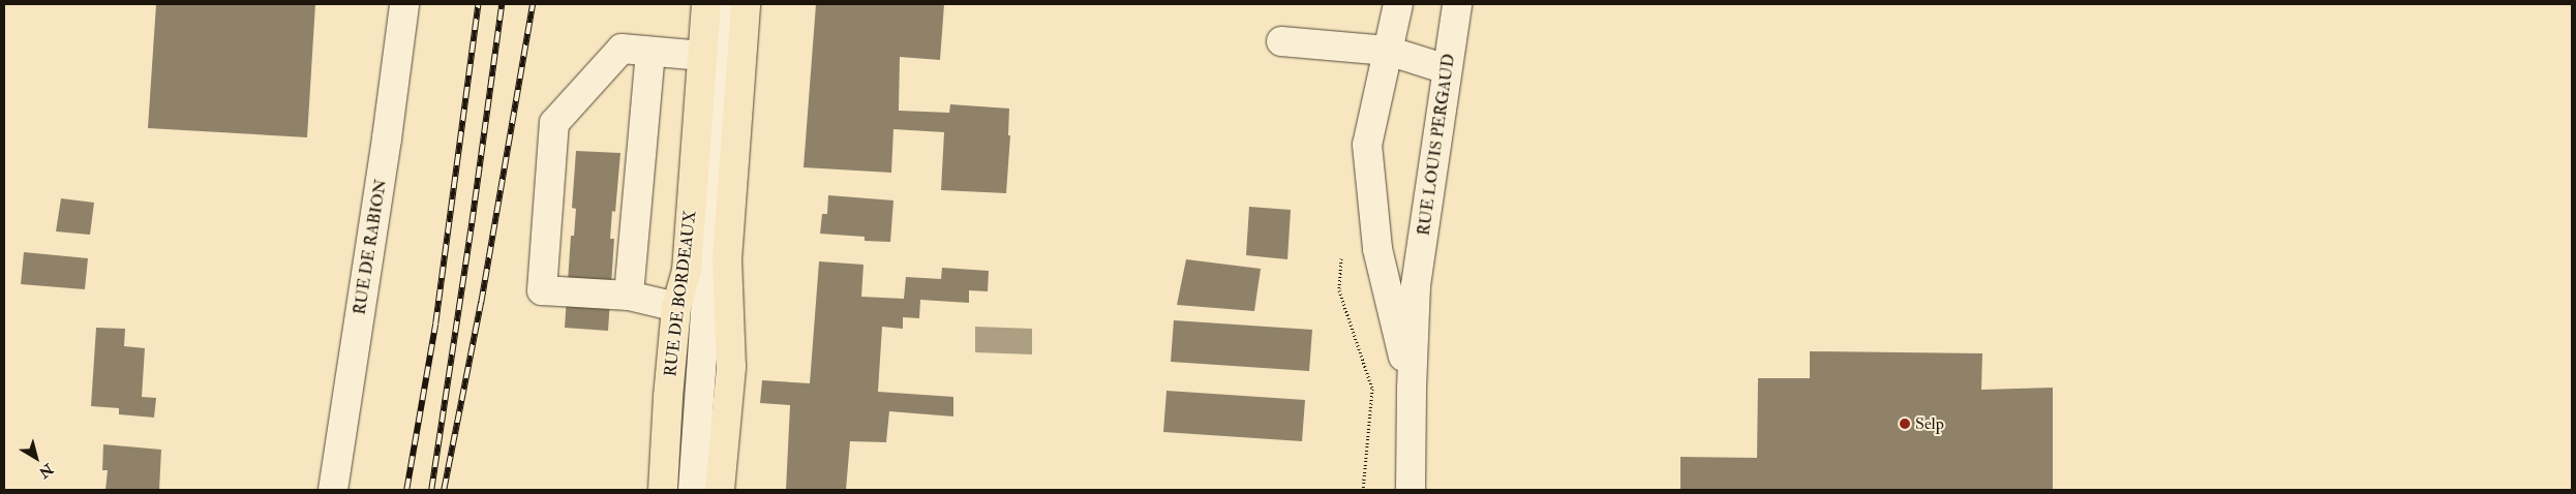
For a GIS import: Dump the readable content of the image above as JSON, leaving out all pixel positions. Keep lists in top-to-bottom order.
{
  "streets": {
    "main road": ["RUE DE BORDEAUX"],
    "street": ["RUE LOUIS PERGAUD", "RUE DE RABION"]
  },
  "places": ["Selp"],
  "north": "bottom right"
}
